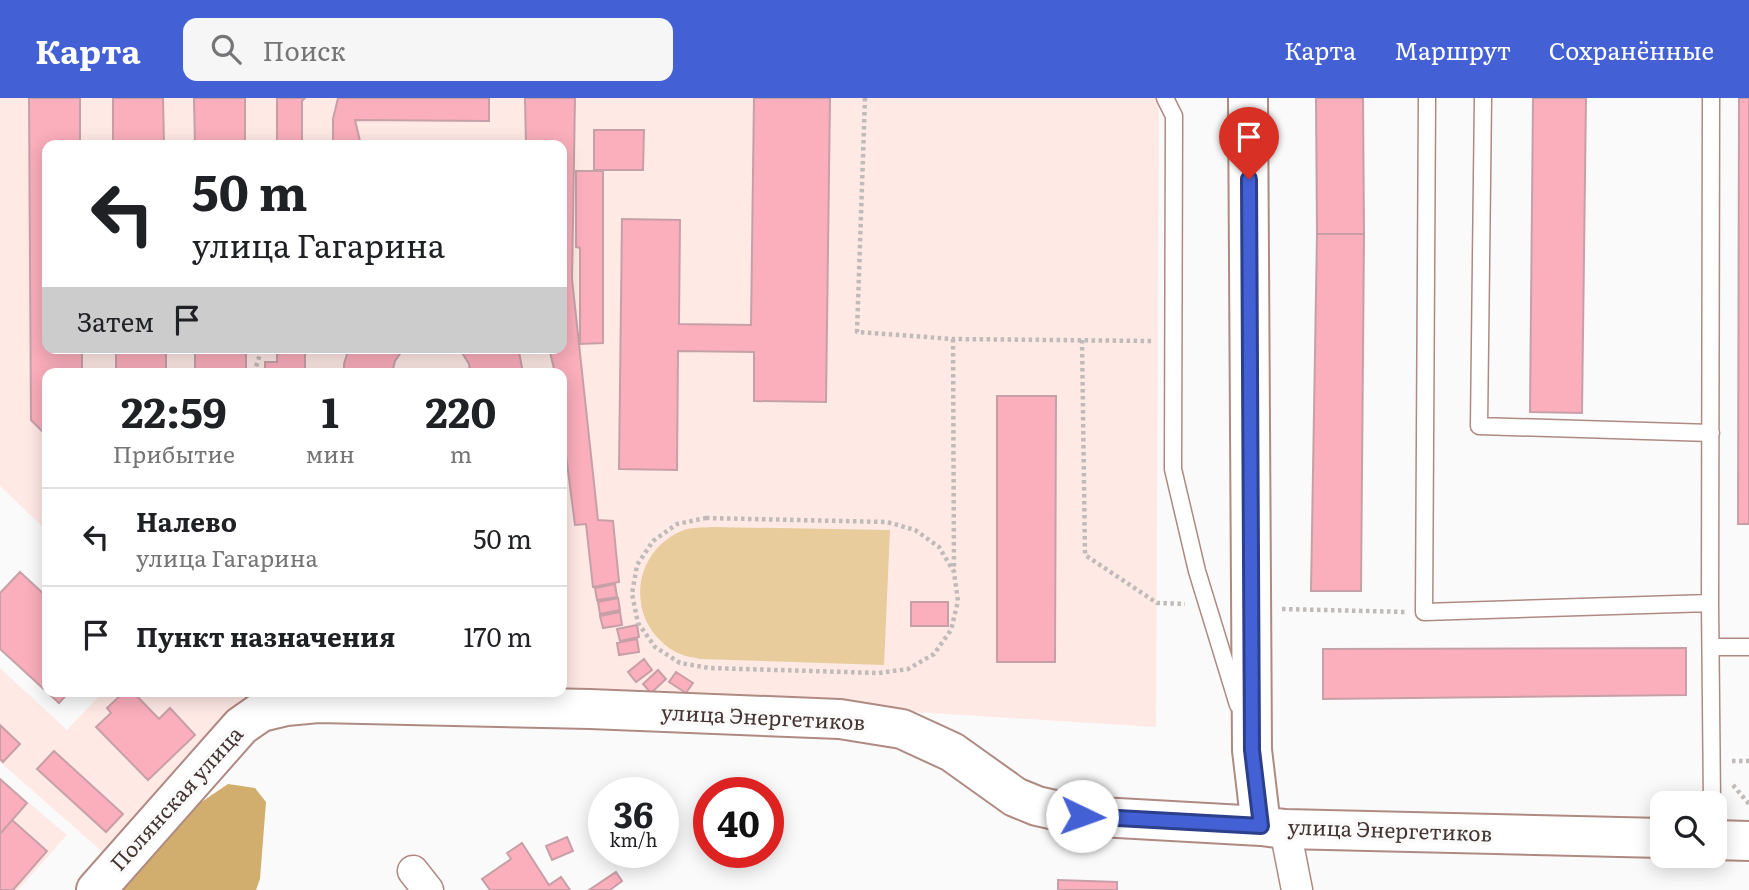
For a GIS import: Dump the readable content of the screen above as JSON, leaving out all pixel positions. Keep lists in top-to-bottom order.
{
  "streets": {
    "street": ["улица Энергетиков", "Полянская улица"]
  },
  "crossings": [
    ["улица Энергетиков", "Полянская улица"]
  ],
  "page": {
    "header": "Карта",
    "search": "Поиск",
    "nav": ["Карта", "Маршрут", "Сохранённые"],
    "turn": ["50 m", "улица Гагарина"],
    "then": "Затем",
    "eta": [
      "22:59",
      "Прибытие",
      "1",
      "мин",
      "220",
      "m"
    ],
    "list": [
      {
        "name": "Налево",
        "note": "улица Гагарина",
        "value": "50 m"
      },
      {
        "name": "Пункт назначения",
        "value": "170 m"
      }
    ],
    "speed": "36 km/h",
    "limit": "40"
  }
}
